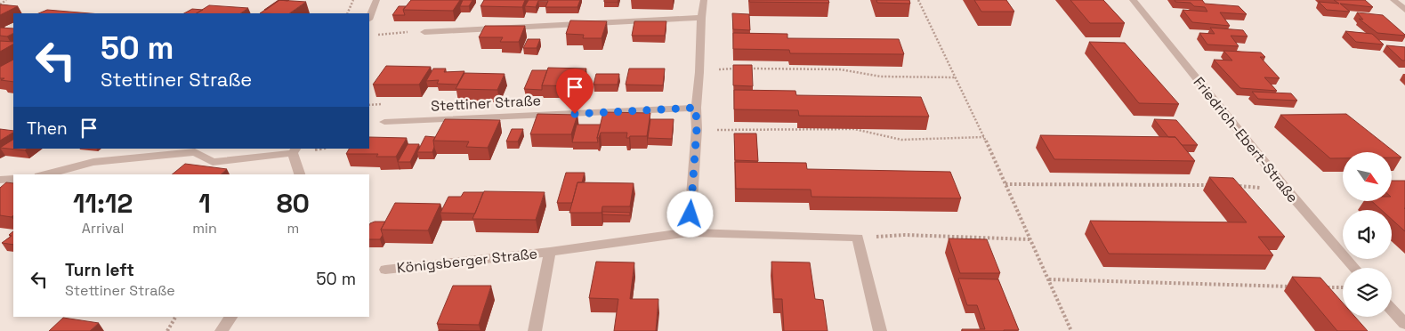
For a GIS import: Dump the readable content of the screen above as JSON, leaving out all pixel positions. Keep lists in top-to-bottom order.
{
  "streets": {
    "street": ["Stettiner Straße", "Friedrich-Ebert-Straße", "Königsberger Straße"]
  },
  "north": "bottom right",
  "page": {
    "turn": ["50 m", "Stettiner Straße"],
    "then": "Then",
    "eta": [
      "11:12",
      "Arrival",
      "1",
      "min",
      "80",
      "m"
    ],
    "list": [
      {
        "name": "Turn left",
        "note": "Stettiner Straße",
        "value": "50 m"
      }
    ]
  }
}
